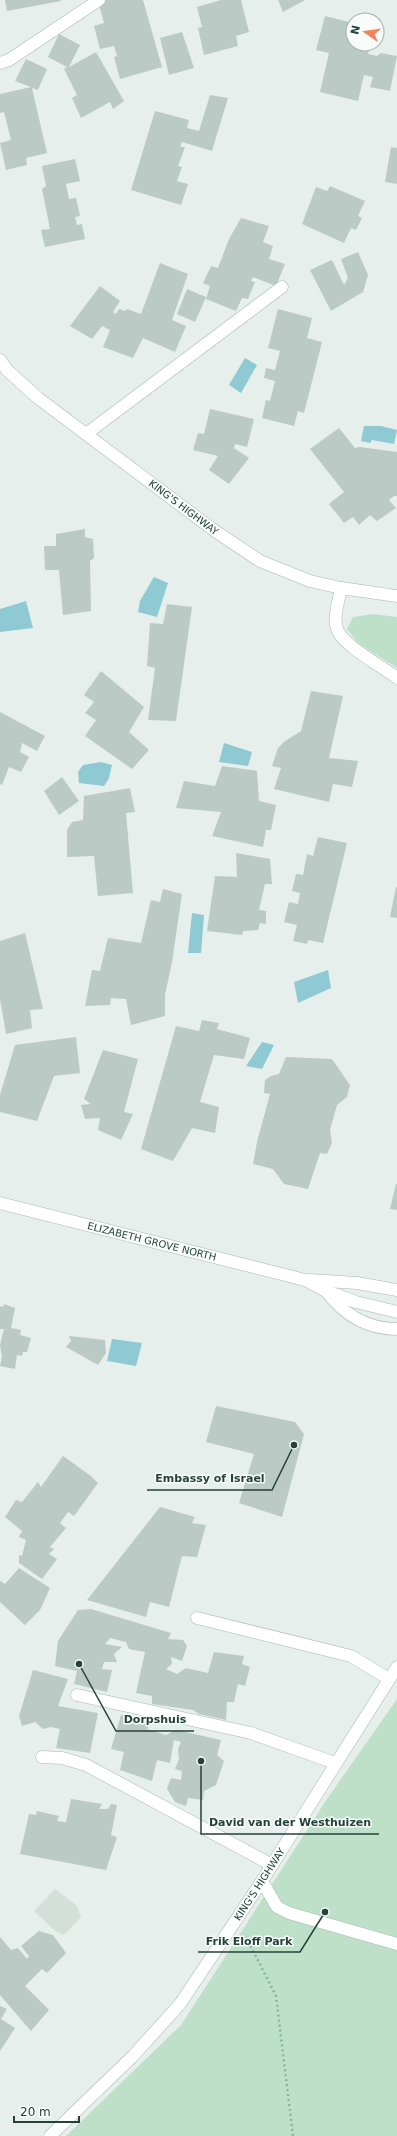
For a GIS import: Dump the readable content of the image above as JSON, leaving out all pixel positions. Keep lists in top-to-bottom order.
{
  "streets": {
    "street": ["KING'S HIGHWAY", "ELIZABETH GROVE NORTH"]
  },
  "places": [
    "Embassy of Israel",
    "Dorpshuis",
    "David van der Westhuizen",
    "Frik Eloff Park"
  ],
  "scale_bar": "20 m",
  "north": "left"
}
